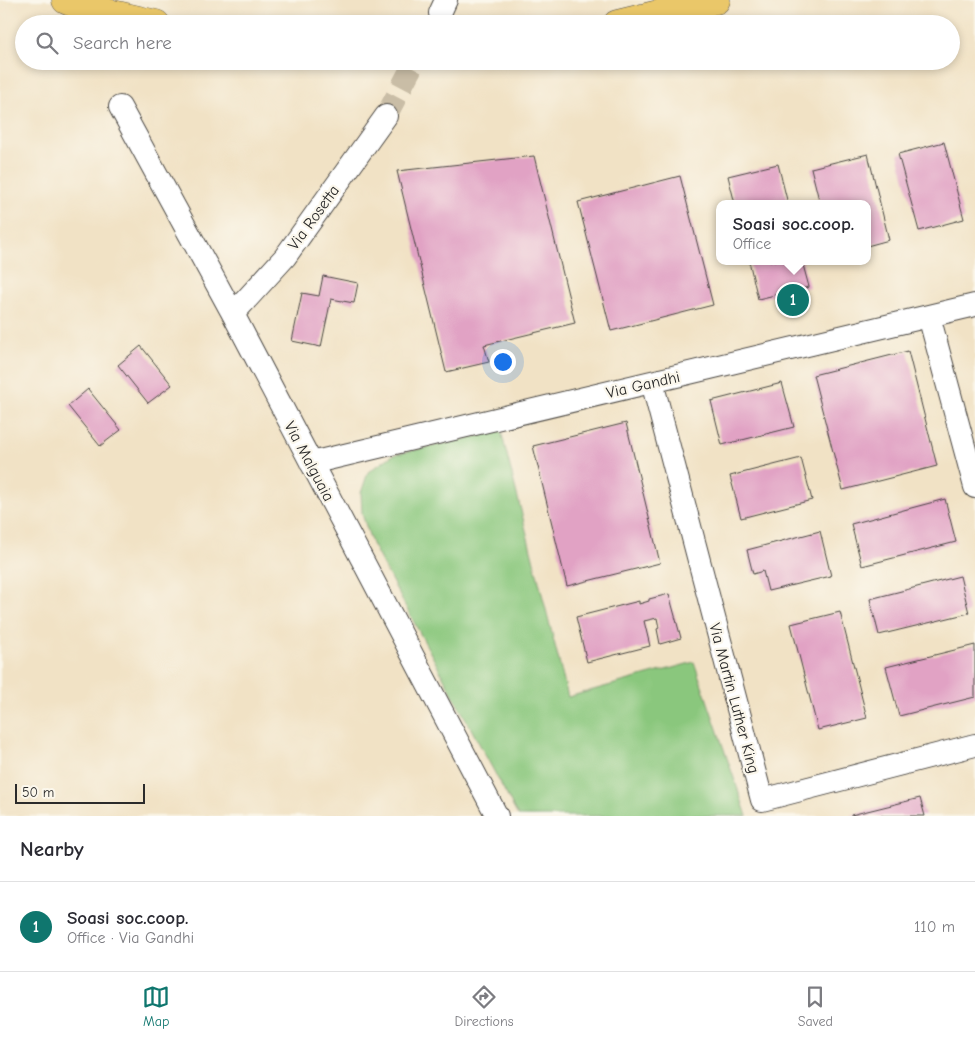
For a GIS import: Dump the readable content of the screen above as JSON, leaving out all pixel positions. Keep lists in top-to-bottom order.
{
  "streets": {
    "street": [
      "Via Rosetta",
      "Via Gandhi",
      "Via Malguaia",
      "Via Martin Luther King"
    ]
  },
  "crossings": [
    ["Via Rosetta", "Via Malguaia"],
    ["Via Gandhi", "Via Malguaia"],
    ["Via Gandhi", "Via Martin Luther King"]
  ],
  "scale_bar": "50 m",
  "page": {
    "search": "Search here",
    "popup": ["Soasi soc.coop.", "Office"],
    "pins": "1",
    "scale": "50 m",
    "heading": "Nearby",
    "list": [
      {
        "mark": "1",
        "name": "Soasi soc.coop.",
        "note": "Office · Via Gandhi",
        "value": "110 m"
      }
    ],
    "nav": ["Map", "Directions", "Saved"]
  }
}
